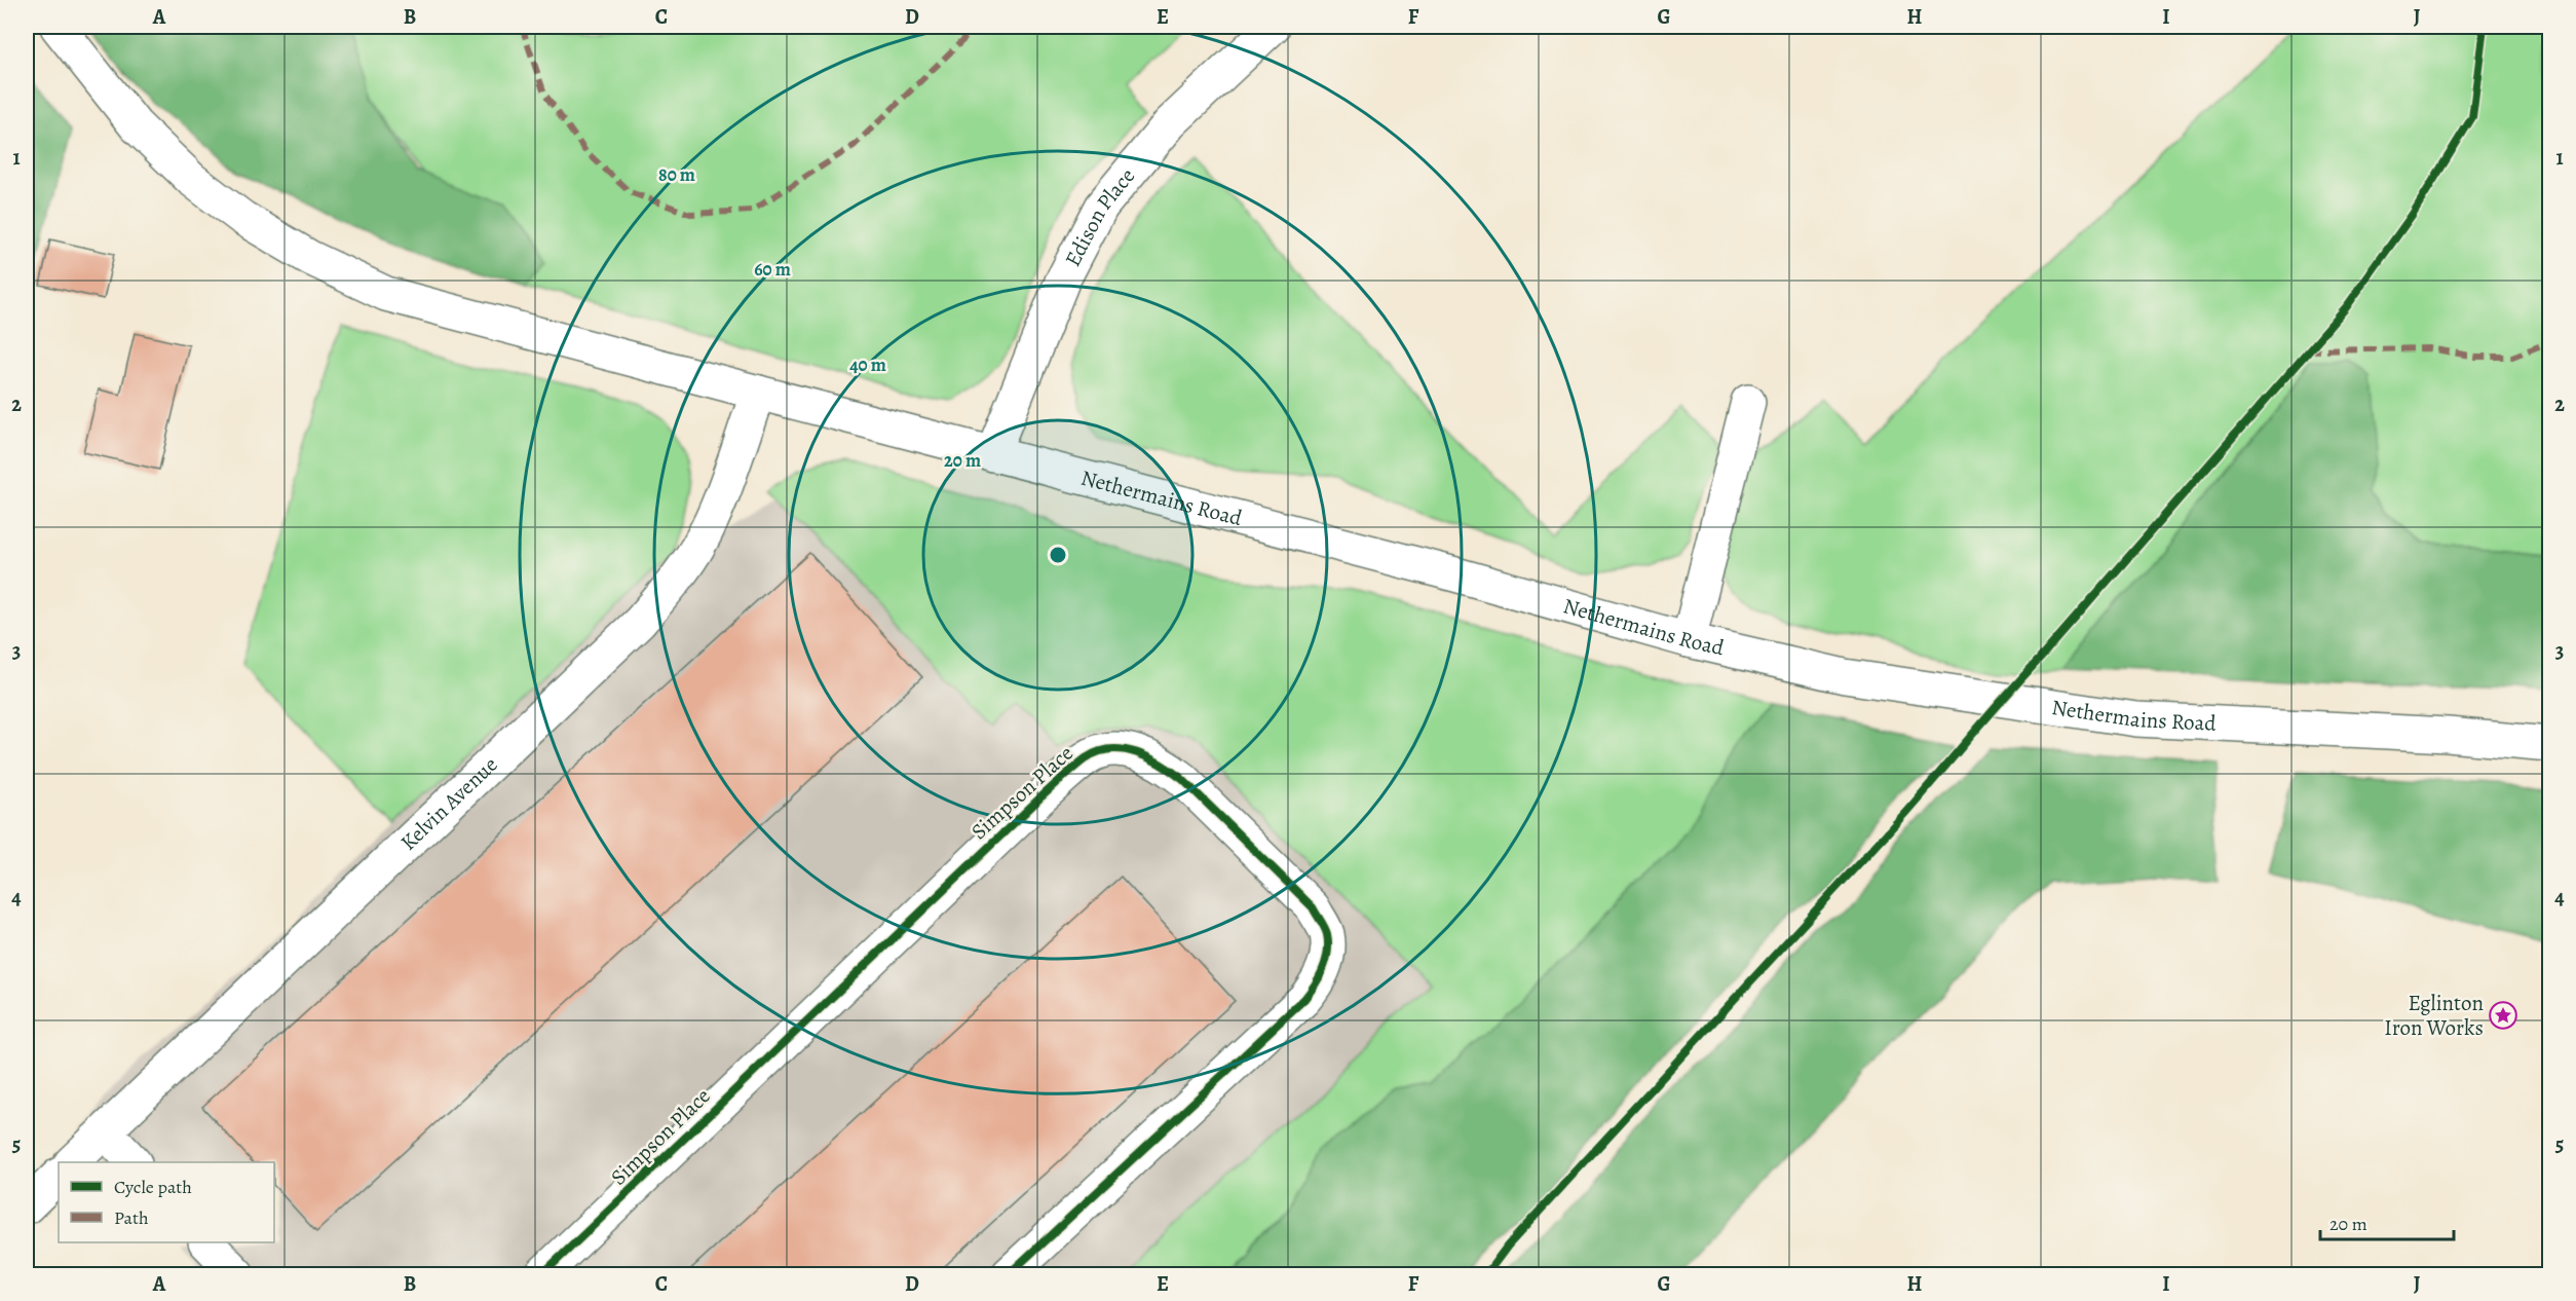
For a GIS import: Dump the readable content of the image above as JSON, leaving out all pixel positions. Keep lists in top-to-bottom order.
{
  "streets": {
    "main road": [
      "Edison Place",
      "Nethermains Road",
      "Simpson Place",
      "Kelvin Avenue"
    ]
  },
  "crossings": [
    ["Edison Place", "Nethermains Road"],
    ["Nethermains Road", "Kelvin Avenue"]
  ],
  "places": {
    "place": ["Eglinton Iron Works"]
  },
  "legend": ["Cycle path", "Path"],
  "scale_bar": "20 m",
  "grid": {
    "columns": [
      "A",
      "B",
      "C",
      "D",
      "E",
      "F",
      "G",
      "H",
      "I",
      "J"
    ],
    "rows": [
      "1",
      "2",
      "3",
      "4",
      "5"
    ]
  },
  "rings": [
    "80 m",
    "60 m",
    "40 m",
    "20 m"
  ]
}
